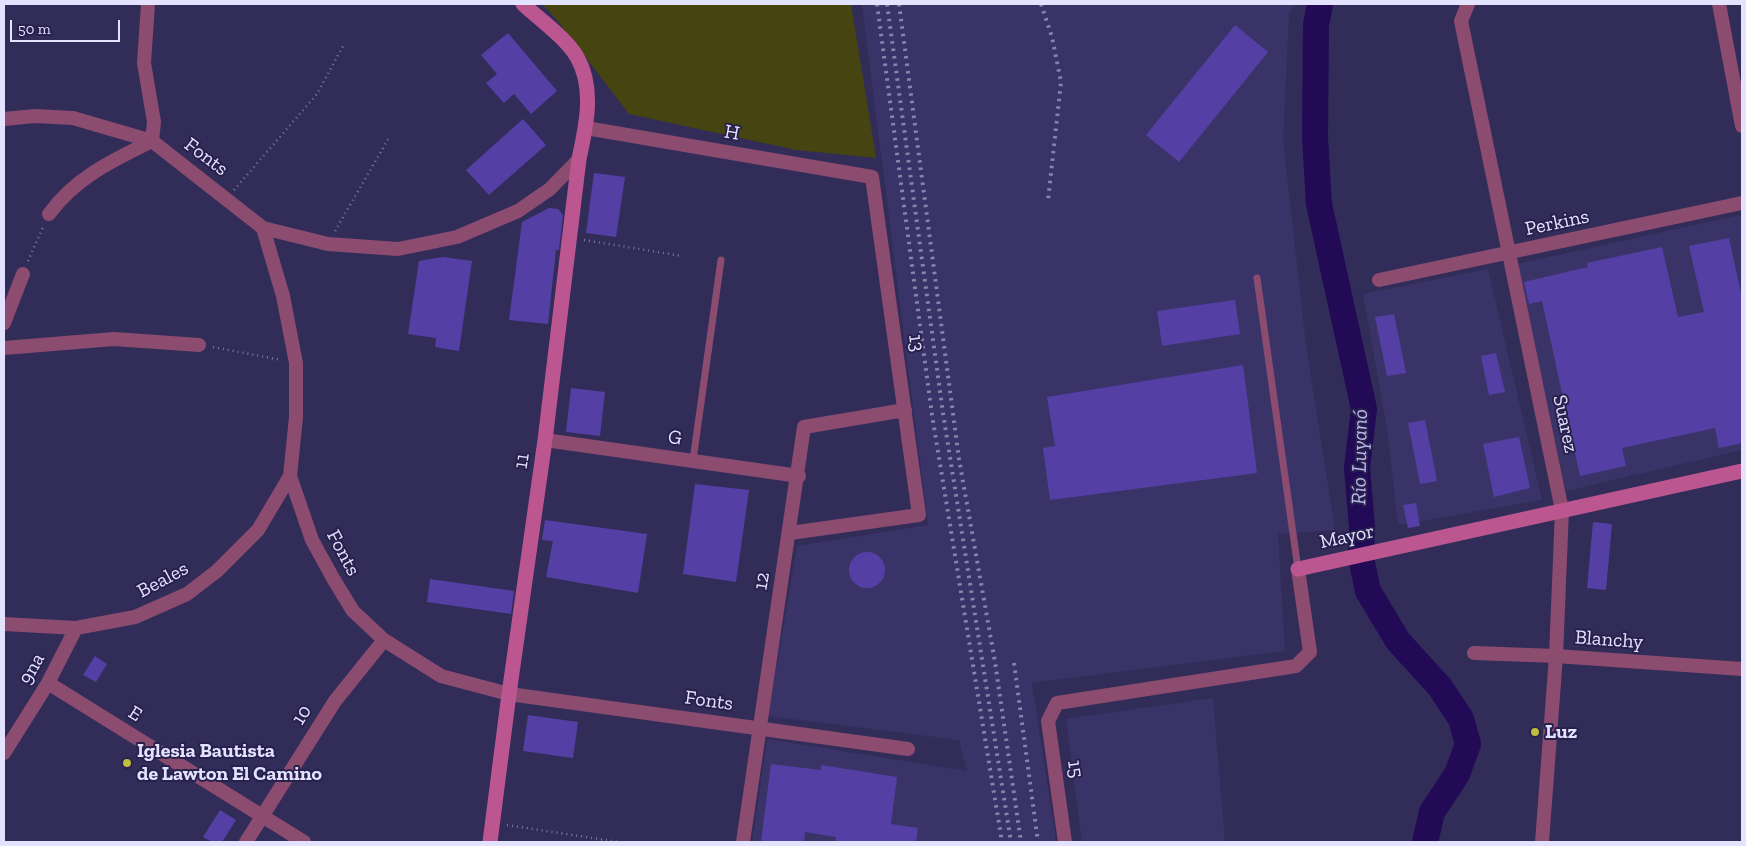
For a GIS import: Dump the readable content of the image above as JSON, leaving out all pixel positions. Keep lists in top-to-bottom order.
{
  "streets": {
    "street": [
      "H",
      "Fonts",
      "Perkins",
      "13",
      "Suarez",
      "G",
      "11",
      "Mayor",
      "Beales",
      "12",
      "Blanchy",
      "9na",
      "E",
      "10",
      "15"
    ]
  },
  "crossings": [
    ["H", "13"],
    ["H", "11"],
    ["Fonts", "11"],
    ["Fonts", "Beales"],
    ["Fonts", "12"],
    ["Fonts", "10"],
    ["Perkins", "Suarez"],
    ["13", "12"],
    ["Suarez", "Mayor"],
    ["Suarez", "Blanchy"],
    ["G", "11"],
    ["G", "12"],
    ["Mayor", "15"],
    ["Beales", "9na"],
    ["9na", "E"],
    ["E", "10"]
  ],
  "water": ["Río Luyanó"],
  "places": ["Luz", "Iglesia Bautista de Lawton El Camino"],
  "scale_bar": "50 m"
}
